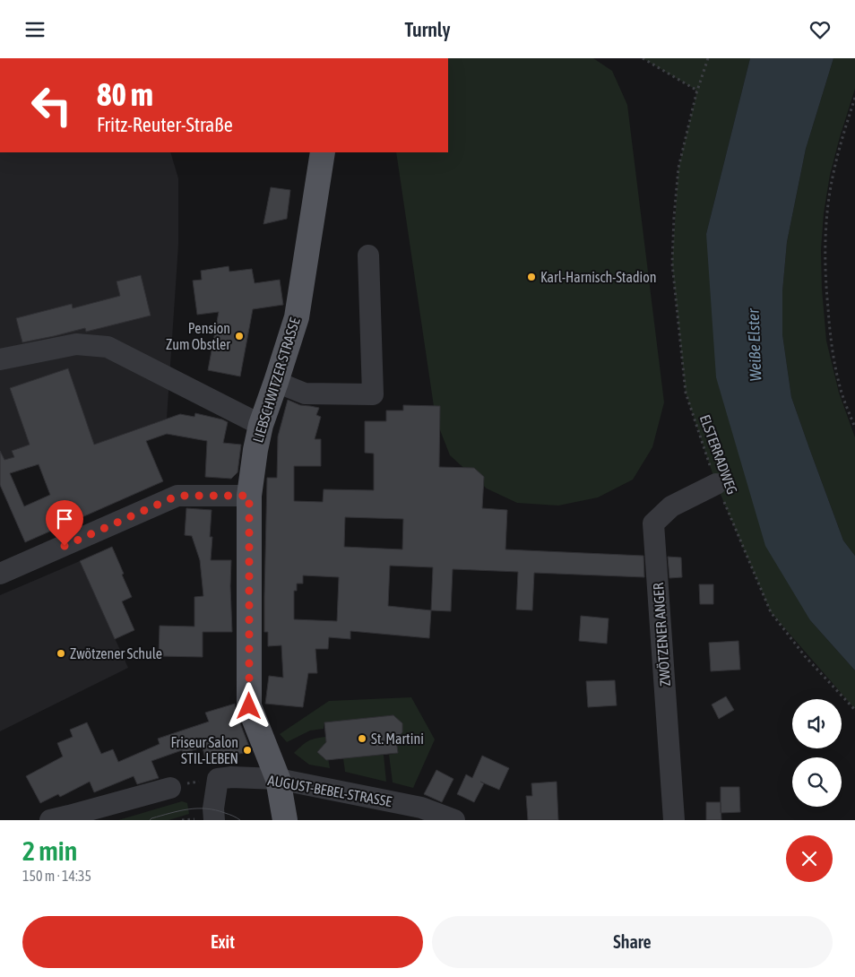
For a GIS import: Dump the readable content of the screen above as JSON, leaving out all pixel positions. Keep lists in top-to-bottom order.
{
  "streets": {
    "main road": ["LIEBSCHWITZER STRASSE"],
    "street": ["ZWÖTZENER ANGER", "AUGUST-BEBEL-STRASSE"],
    "path": ["ELSTERRADWEG"]
  },
  "crossings": [
    ["LIEBSCHWITZER STRASSE", "AUGUST-BEBEL-STRASSE"],
    ["ELSTERRADWEG", "ZWÖTZENER ANGER"]
  ],
  "water": ["Weiße Elster"],
  "places": [
    "Karl-Harnisch-Stadion",
    "Pension Zum Obstler",
    "Zwötzener Schule",
    "St. Martini",
    "Friseur Salon STIL-LEBEN"
  ],
  "page": {
    "header": "Turnly",
    "turn": ["80 m", "Fritz-Reuter-Straße"],
    "heading": ["2 min", "150 m · 14:35"],
    "buttons": ["Exit", "Share"]
  }
}
